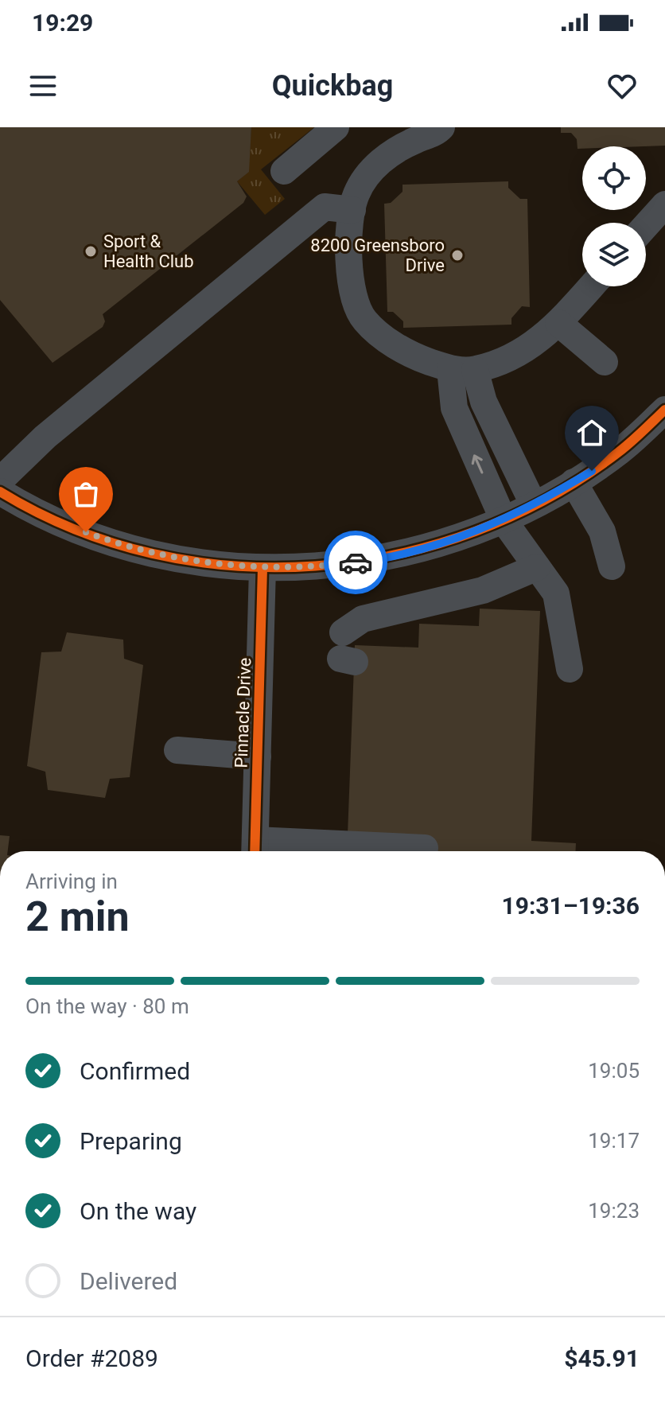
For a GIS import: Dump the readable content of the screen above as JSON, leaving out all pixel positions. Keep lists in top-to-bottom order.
{
  "streets": {
    "street": ["Pinnacle Drive"]
  },
  "places": ["Sport & Health Club", "8200 Greensboro Drive"],
  "page": {
    "status": "19:29",
    "header": "Quickbag",
    "heading": ["2 min", "Arriving in", "19:31–19:36"],
    "panel": ["Order #2089", "$45.91"],
    "bar": "On the way · 80 m",
    "list": [
      ["Confirmed", "19:05"],
      ["Preparing", "19:17"],
      ["On the way", "19:23"],
      "Delivered"
    ]
  }
}
